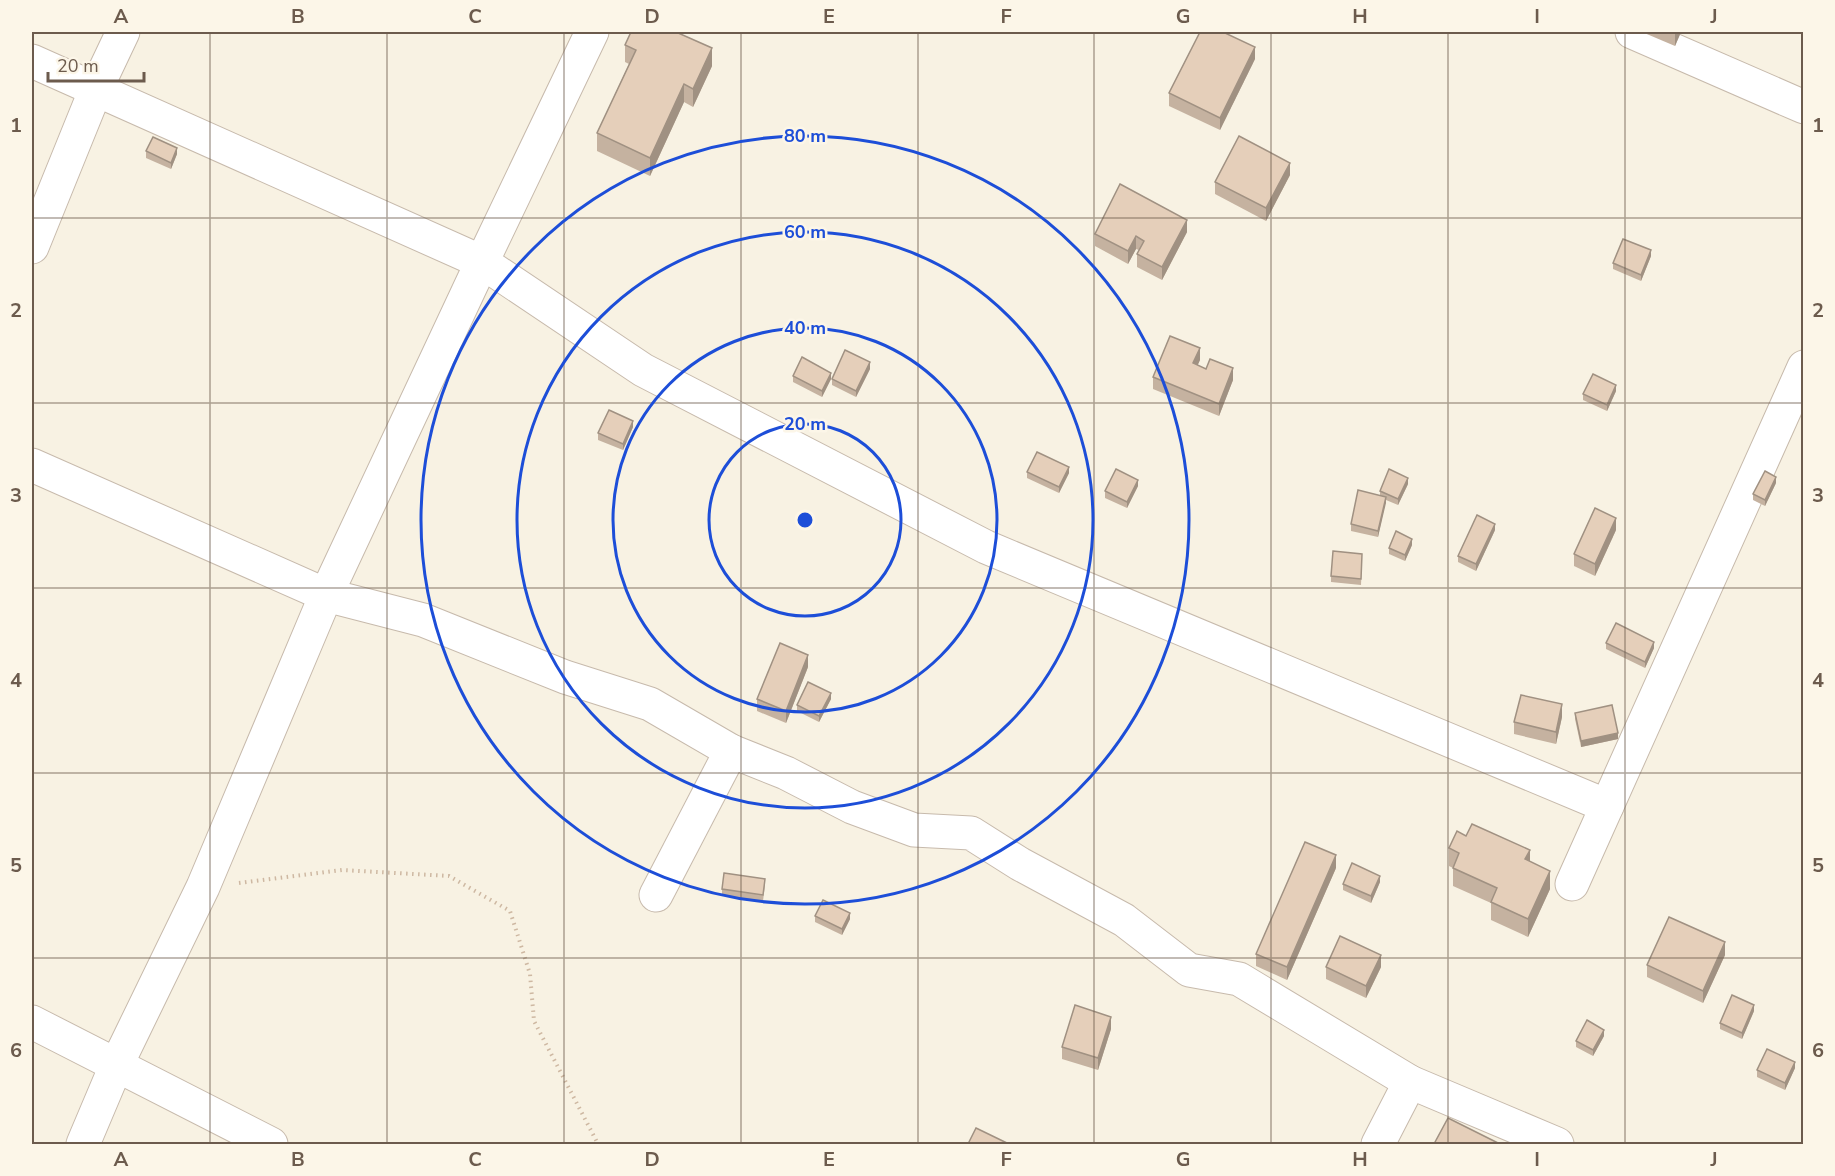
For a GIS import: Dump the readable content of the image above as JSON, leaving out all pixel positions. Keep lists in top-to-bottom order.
{
  "scale_bar": "20 m",
  "grid": {
    "columns": [
      "A",
      "B",
      "C",
      "D",
      "E",
      "F",
      "G",
      "H",
      "I",
      "J"
    ],
    "rows": [
      "1",
      "2",
      "3",
      "4",
      "5",
      "6"
    ]
  },
  "rings": [
    "80 m",
    "60 m",
    "40 m",
    "20 m"
  ]
}
